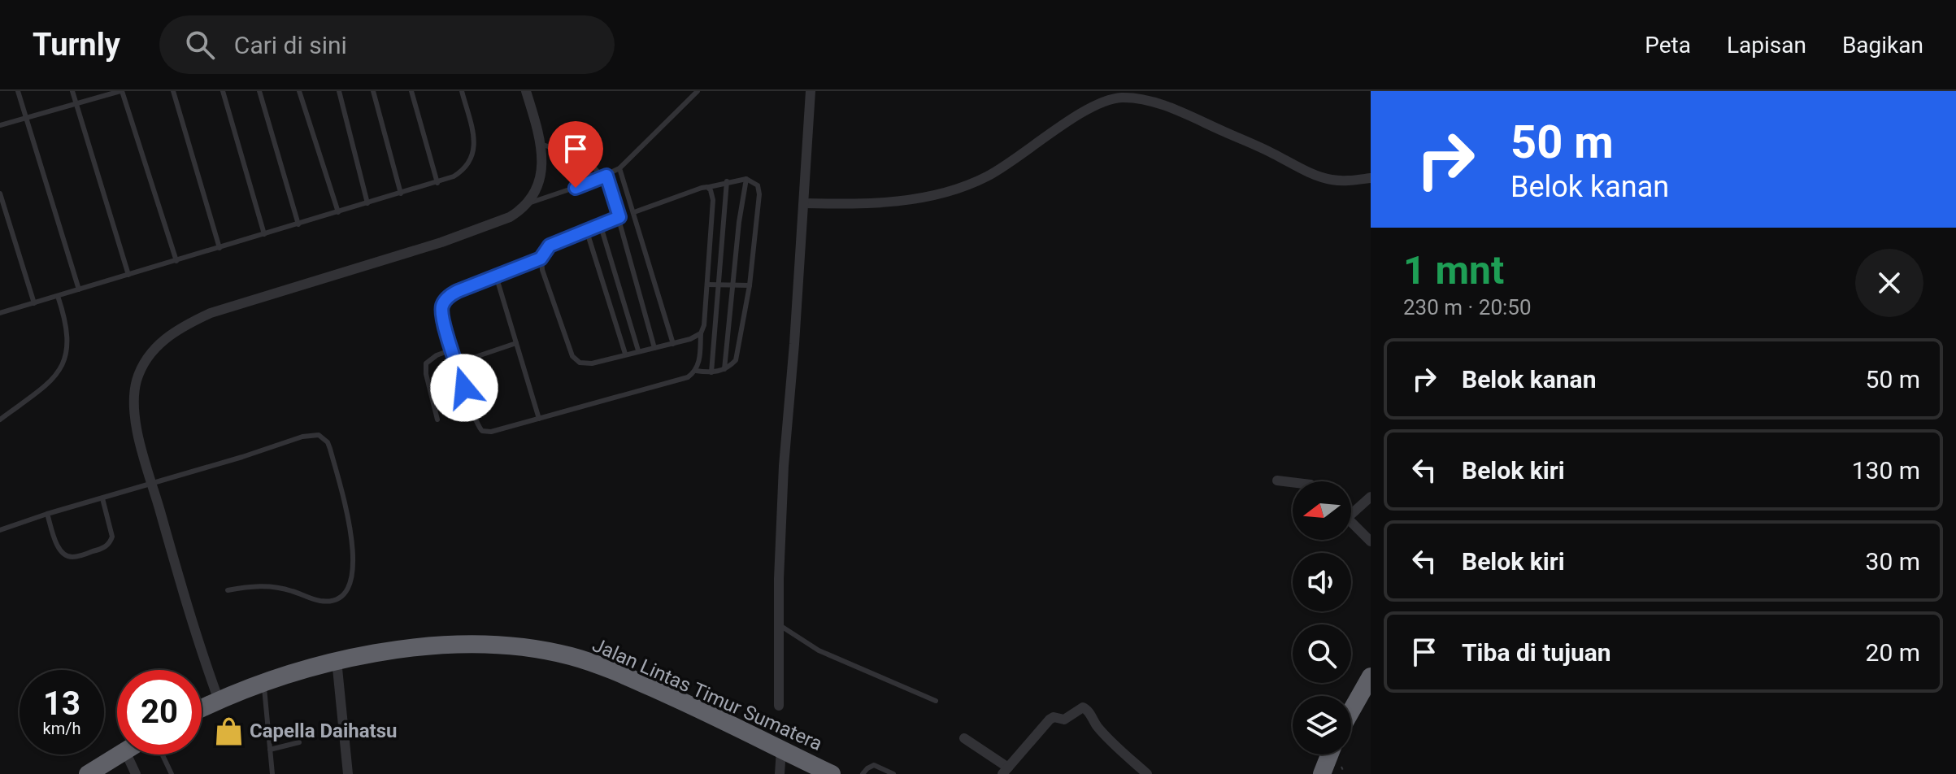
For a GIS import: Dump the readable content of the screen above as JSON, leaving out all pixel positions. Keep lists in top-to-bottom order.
{
  "streets": {
    "highway": ["Jalan Lintas Timur Sumatera"]
  },
  "places": {
    "shop": ["Capella Daihatsu"]
  },
  "north": "left",
  "page": {
    "header": "Turnly",
    "search": "Cari di sini",
    "nav": ["Peta", "Lapisan", "Bagikan"],
    "turn": ["50 m", "Belok kanan"],
    "heading": ["1 mnt", "230 m · 20:50"],
    "list": [
      {
        "name": "Belok kanan",
        "value": "50 m"
      },
      {
        "name": "Belok kiri",
        "value": "130 m"
      },
      {
        "name": "Belok kiri",
        "value": "30 m"
      },
      {
        "name": "Tiba di tujuan",
        "value": "20 m"
      }
    ],
    "speed": "13 km/h",
    "limit": "20"
  }
}
